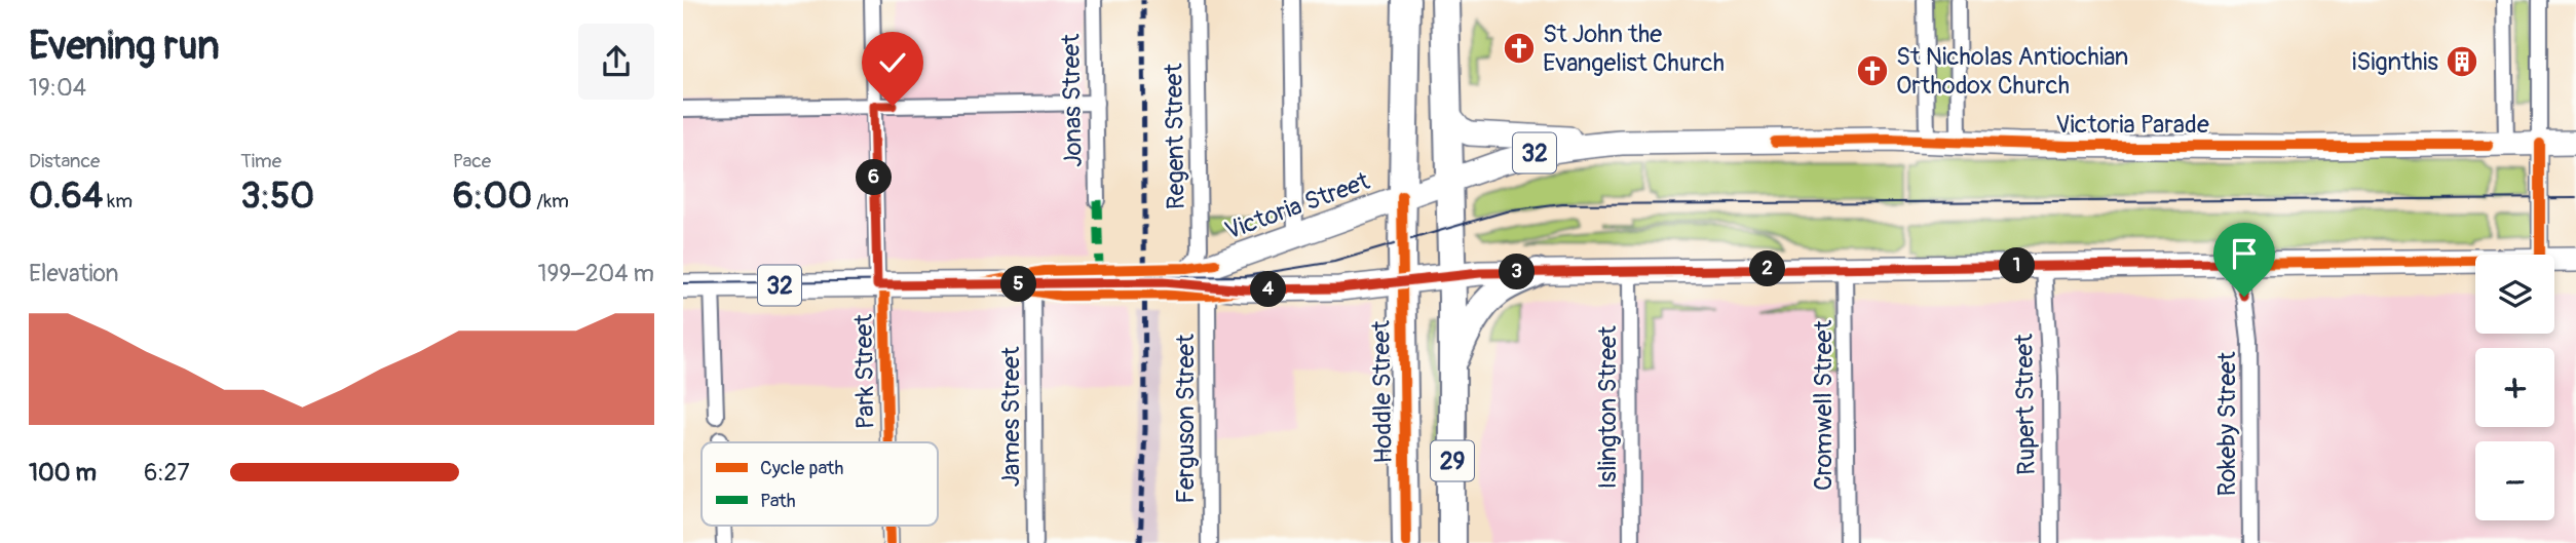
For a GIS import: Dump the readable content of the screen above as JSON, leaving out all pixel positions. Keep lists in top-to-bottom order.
{
  "streets": {
    "highway": ["Hoddle Street", "29"],
    "main road": ["Victoria Parade", "32", "Victoria Street"],
    "street": [
      "Jonas Street",
      "Regent Street",
      "Park Street",
      "Rupert Street",
      "Cromwell Street",
      "Islington Street",
      "James Street",
      "Ferguson Street",
      "Rokeby Street"
    ]
  },
  "crossings": [
    ["Victoria Parade", "Victoria Street"],
    ["Victoria Parade", "29"],
    ["Regent Street", "32"],
    ["32", "Victoria Street"],
    ["32", "Rupert Street"],
    ["32", "Cromwell Street"],
    ["32", "Islington Street"],
    ["32", "James Street"],
    ["32", "Ferguson Street"],
    ["32", "Rokeby Street"],
    ["32", "29"],
    ["Victoria Street", "Park Street"],
    ["Victoria Street", "Hoddle Street"],
    ["Victoria Street", "29"]
  ],
  "places": {
    "church": ["St John the Evangelist Church", "St Nicholas Antiochian Orthodox Church"],
    "building": ["iSignthis"]
  },
  "legend": ["Cycle path", "Path"],
  "page": {
    "heading": ["Evening run", "19:04"],
    "stats": [
      ["Distance", "0.64 km"],
      ["Time", "3:50"],
      ["Pace", "6:00 /km"]
    ],
    "pins": [
      "6",
      "1",
      "2",
      "3",
      "5",
      "4"
    ],
    "chart": ["Elevation", "199–204 m"],
    "map_buttons": ["+", "−"],
    "list": [
      {
        "name": "100 m",
        "note": "6:27"
      }
    ]
  }
}
